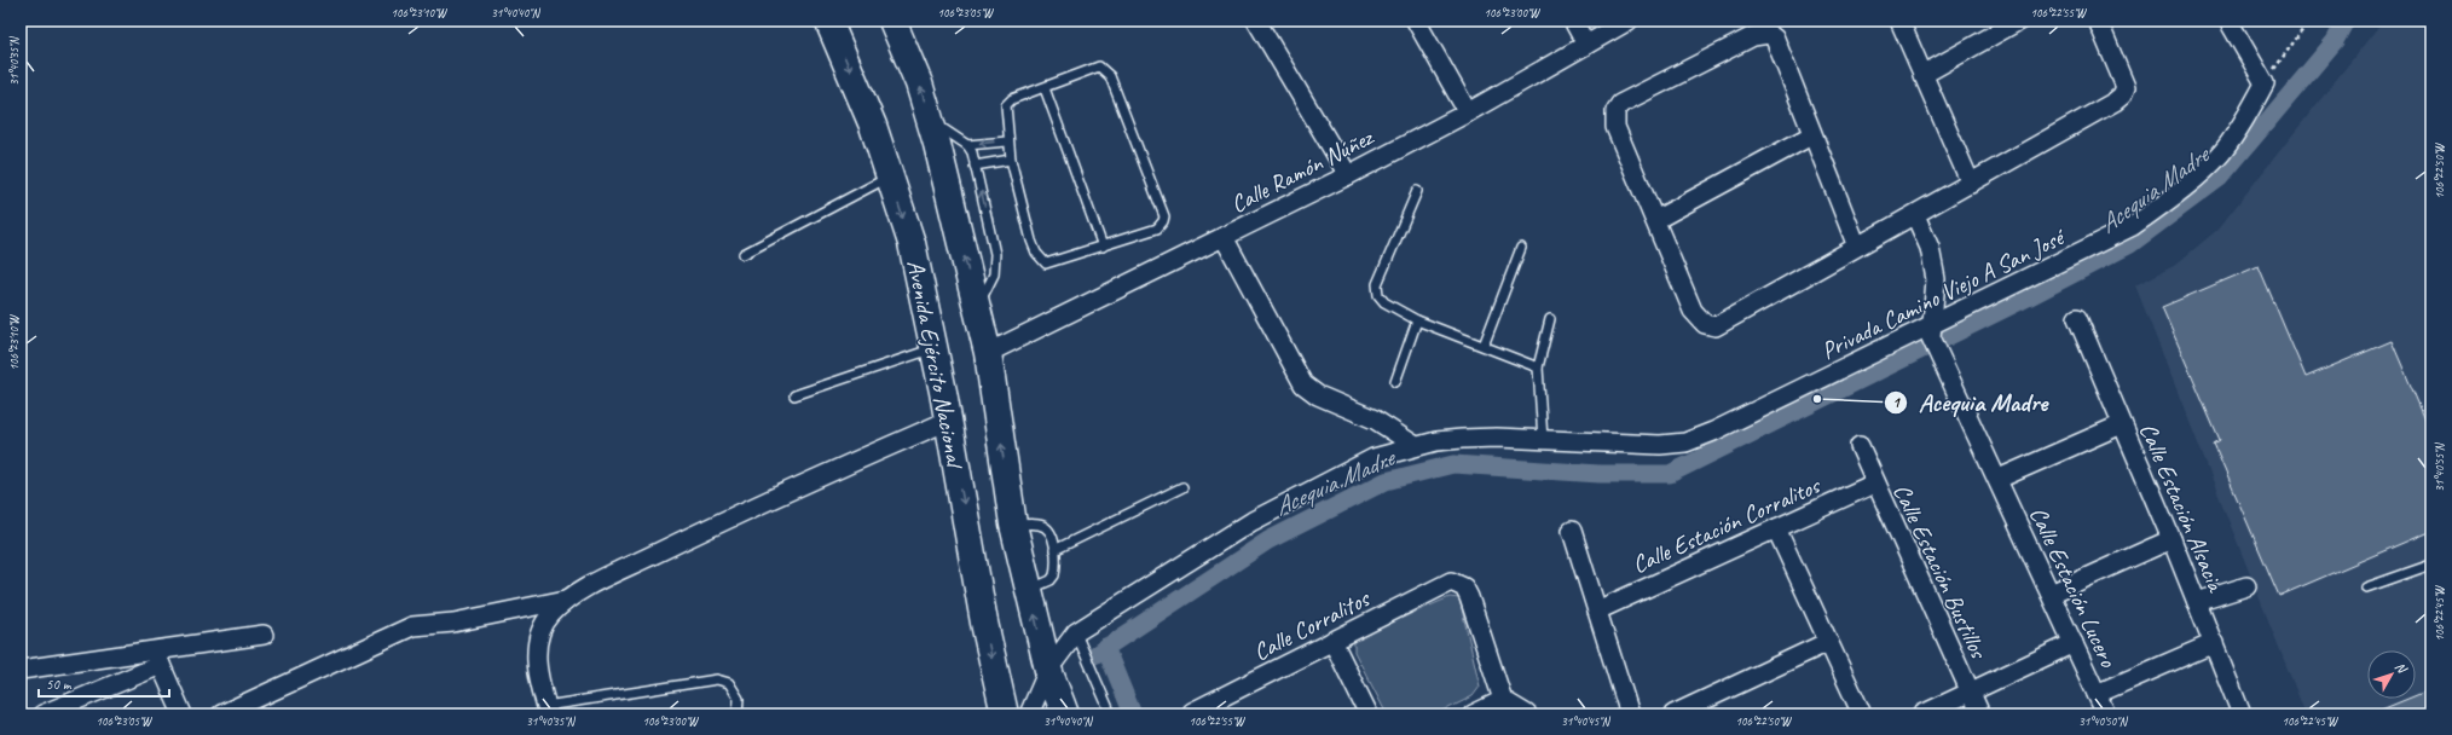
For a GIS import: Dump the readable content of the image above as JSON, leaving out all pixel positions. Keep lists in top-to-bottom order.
{
  "streets": {
    "main road": ["Avenida Ejército Nacional"],
    "street": [
      "Calle Ramón Núñez",
      "Privada Camino Viejo A San José",
      "Calle Estación Alsacia",
      "Calle Estación Corralitos",
      "Calle Estación Bustillos",
      "Calle Estación Lucero",
      "Calle Corralitos"
    ]
  },
  "crossings": [
    ["Calle Ramón Núñez", "Avenida Ejército Nacional"],
    ["Privada Camino Viejo A San José", "Calle Estación Lucero"],
    ["Calle Estación Corralitos", "Calle Estación Bustillos"]
  ],
  "water": ["Acequia Madre"],
  "places": ["Acequia Madre"],
  "scale_bar": "50 m",
  "north": "top right",
  "coordinates": [
    "106°23'10\"W",
    "31°40'40\"N",
    "106°23'05\"W",
    "106°23'00\"W",
    "106°22'55\"W",
    "31°40'35\"N",
    "106°22'50\"W",
    "31°40'55\"N",
    "106°22'45\"W",
    "31°40'45\"N",
    "31°40'50\"N"
  ]
}
